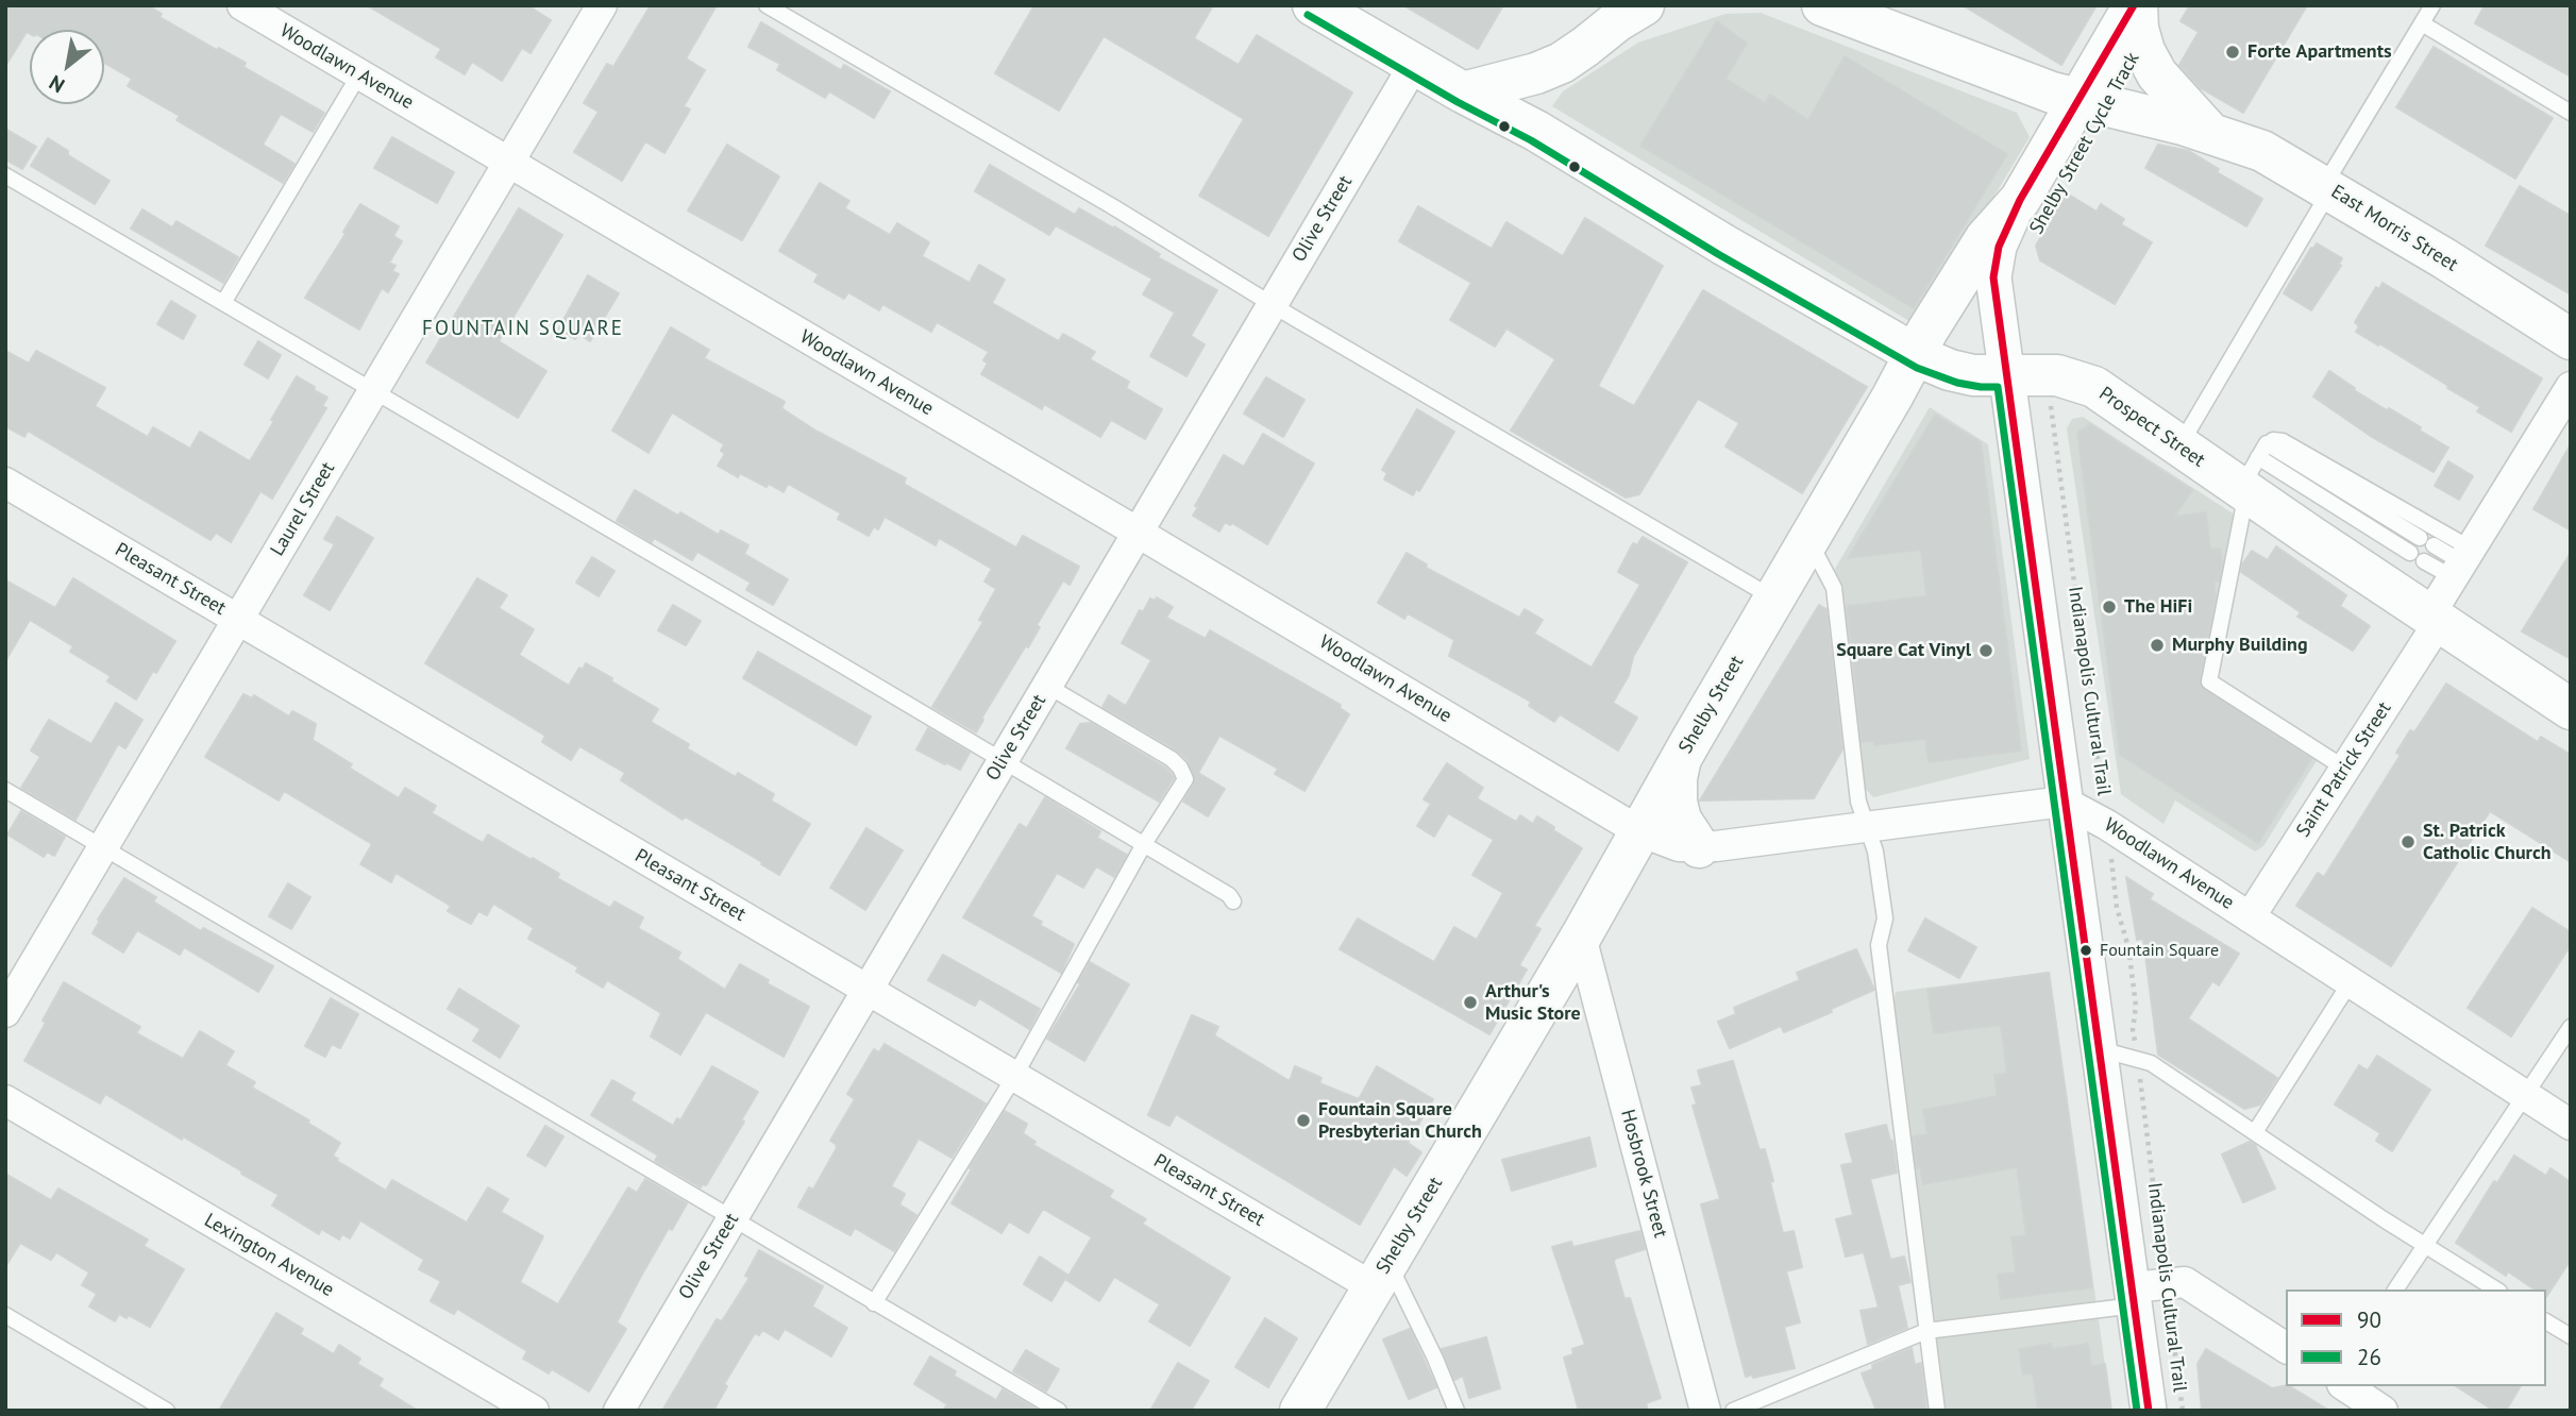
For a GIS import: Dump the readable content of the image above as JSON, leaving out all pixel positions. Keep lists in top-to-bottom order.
{
  "streets": {
    "main road": ["East Morris Street", "Prospect Street", "Shelby Street"],
    "street": [
      "Woodlawn Avenue",
      "Olive Street",
      "Laurel Street",
      "Pleasant Street",
      "Saint Patrick Street",
      "Hosbrook Street",
      "Lexington Avenue"
    ],
    "path": ["Indianapolis Cultural Trail"]
  },
  "crossings": [
    ["Woodlawn Avenue", "Olive Street"],
    ["Woodlawn Avenue", "Laurel Street"],
    ["Woodlawn Avenue", "Indianapolis Cultural Trail"],
    ["Woodlawn Avenue", "Shelby Street"],
    ["Woodlawn Avenue", "Saint Patrick Street"],
    ["Olive Street", "Prospect Street"],
    ["Olive Street", "Pleasant Street"],
    ["East Morris Street", "Shelby Street"],
    ["Prospect Street", "Shelby Street"],
    ["Prospect Street", "Saint Patrick Street"],
    ["Laurel Street", "Pleasant Street"],
    ["Pleasant Street", "Shelby Street"],
    ["Shelby Street", "Hosbrook Street"]
  ],
  "districts": ["FOUNTAIN SQUARE"],
  "places": [
    "Forte Apartments",
    "The HiFi",
    "Murphy Building",
    "Square Cat Vinyl",
    "St. Patrick Catholic Church",
    "Fountain Square",
    "Arthur's Music Store",
    "Fountain Square Presbyterian Church"
  ],
  "lines": ["transit line 90", "transit line 26"],
  "legend": ["90", "26"],
  "north": "bottom left"
}
